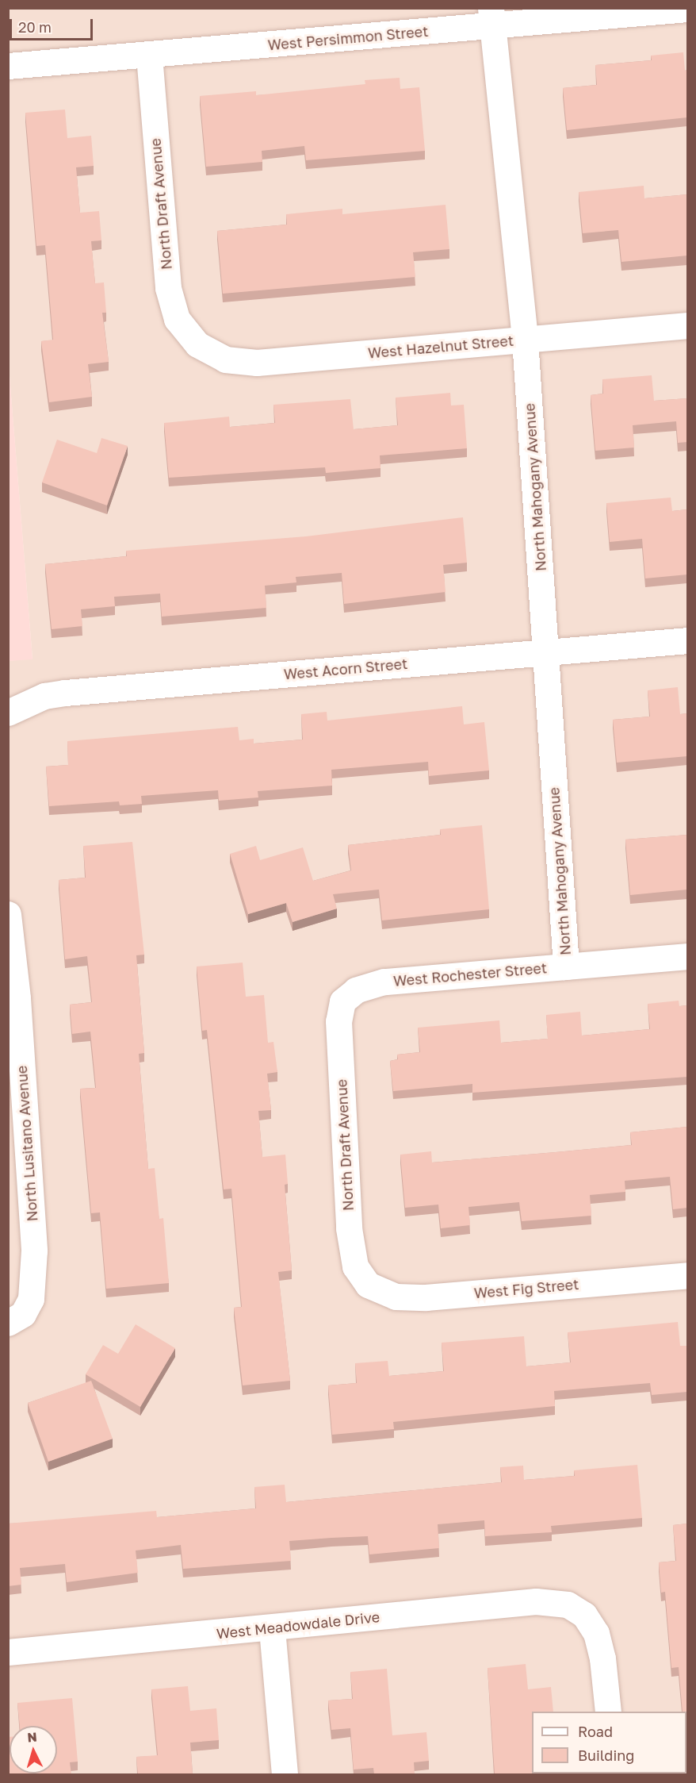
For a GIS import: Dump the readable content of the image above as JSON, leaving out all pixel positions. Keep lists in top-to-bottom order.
{
  "streets": {
    "street": [
      "West Persimmon Street",
      "North Draft Avenue",
      "West Hazelnut Street",
      "North Mahogany Avenue",
      "West Acorn Street",
      "West Rochester Street",
      "North Lusitano Avenue",
      "West Fig Street",
      "West Meadowdale Drive"
    ]
  },
  "crossings": [
    ["West Persimmon Street", "North Draft Avenue"],
    ["West Persimmon Street", "North Mahogany Avenue"],
    ["North Draft Avenue", "West Hazelnut Street"],
    ["North Draft Avenue", "West Rochester Street"],
    ["North Draft Avenue", "West Fig Street"],
    ["West Hazelnut Street", "North Mahogany Avenue"],
    ["North Mahogany Avenue", "West Acorn Street"],
    ["North Mahogany Avenue", "West Rochester Street"]
  ],
  "legend": ["Road", "Building"],
  "scale_bar": "20 m",
  "north": "top"
}
